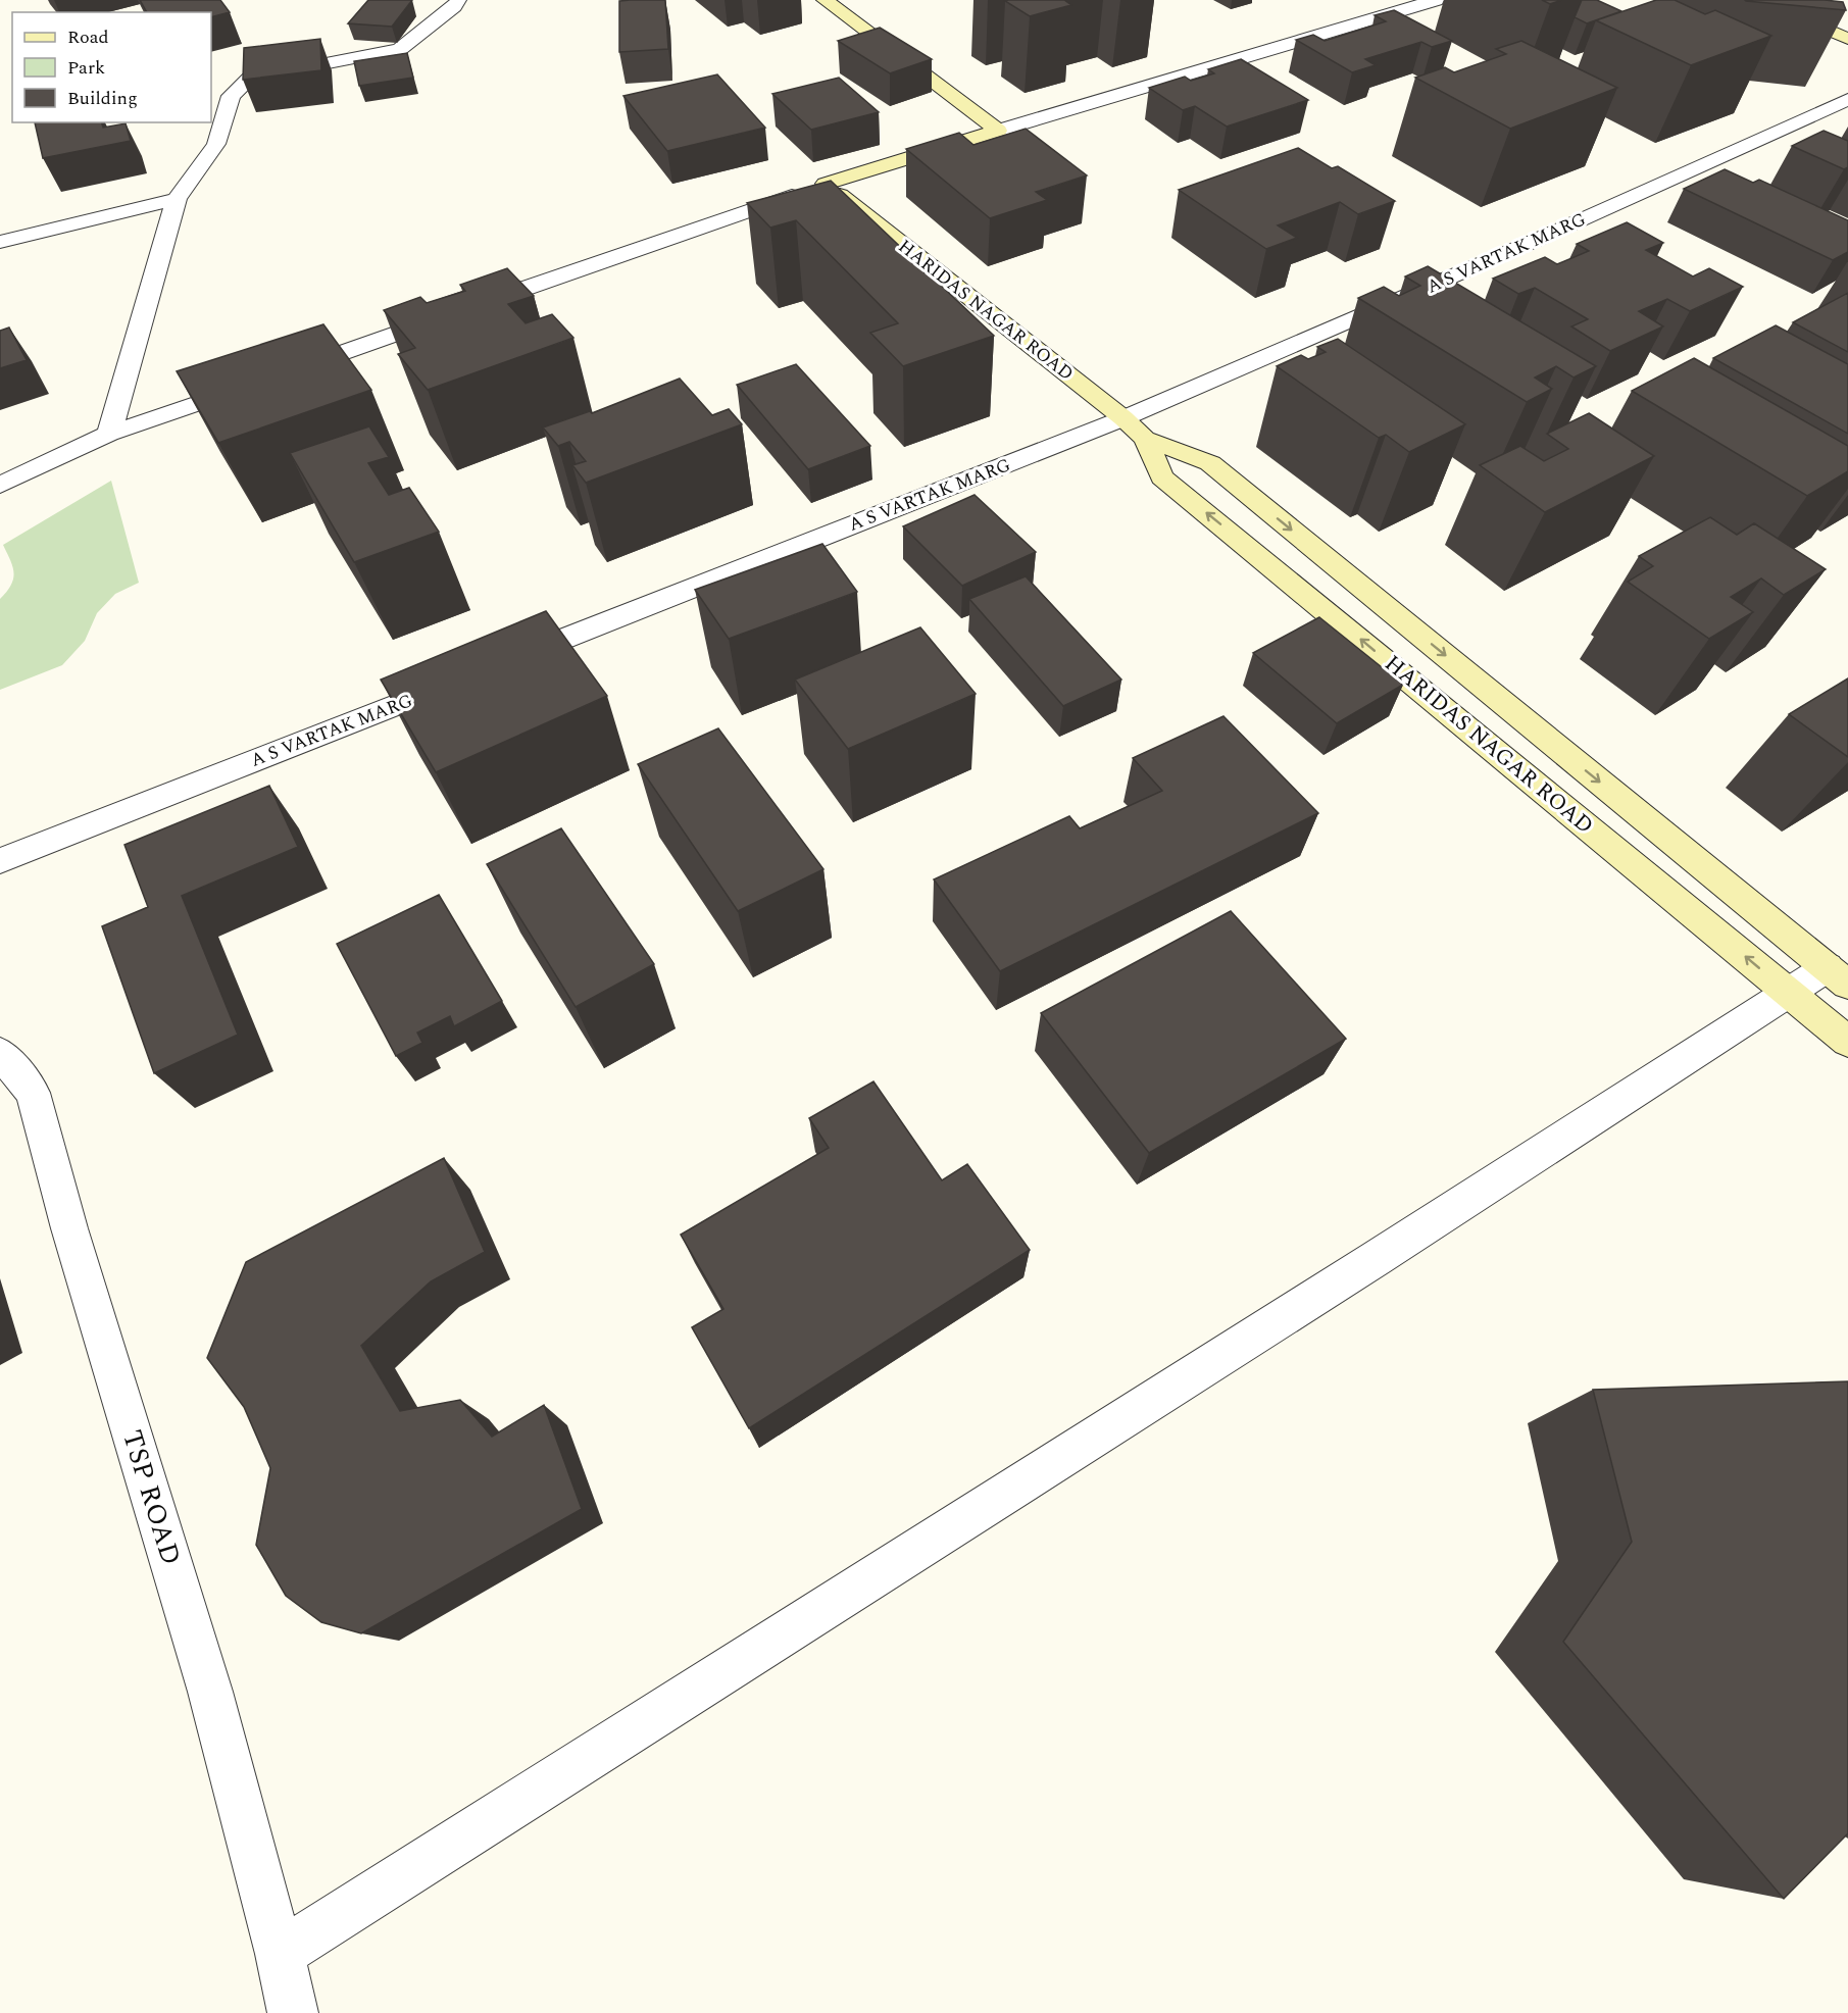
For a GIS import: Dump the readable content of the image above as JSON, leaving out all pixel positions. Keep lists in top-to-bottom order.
{
  "streets": {
    "street": ["A S VARTAK MARG", "HARIDAS NAGAR ROAD", "TSP ROAD"]
  },
  "crossings": [
    ["A S VARTAK MARG", "HARIDAS NAGAR ROAD"]
  ],
  "legend": ["Road", "Park", "Building"]
}
